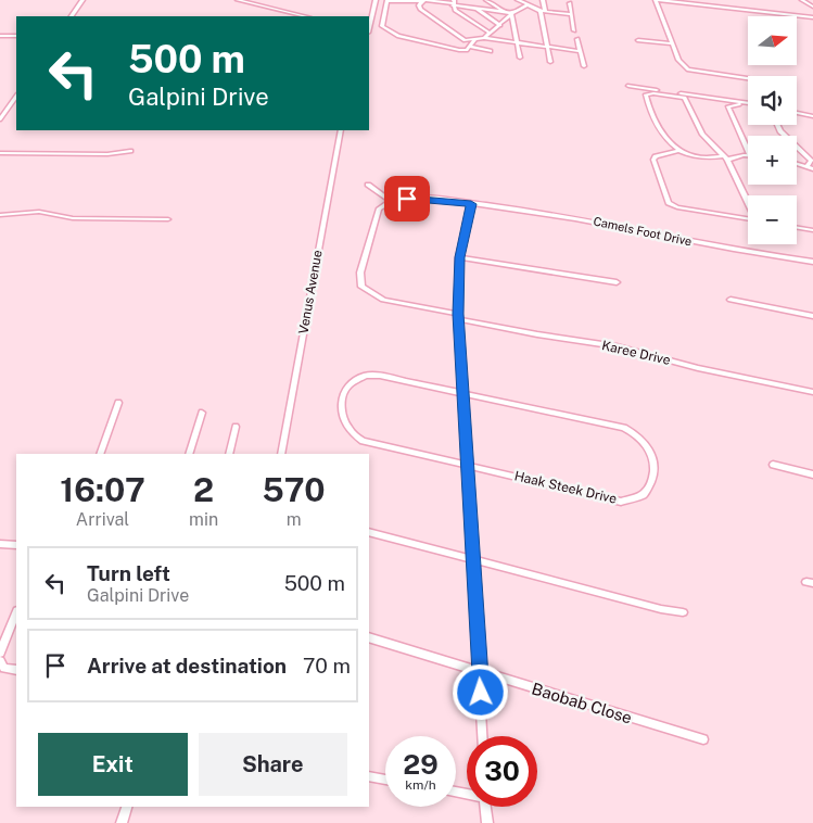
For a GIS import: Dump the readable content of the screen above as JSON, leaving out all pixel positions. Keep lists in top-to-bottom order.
{
  "streets": {
    "street": [
      "Camels Foot Drive",
      "Venus Avenue",
      "Karee Drive",
      "Haak Steek Drive",
      "Baobab Close"
    ]
  },
  "crossings": [
    ["Camels Foot Drive", "Karee Drive"]
  ],
  "north": "right",
  "page": {
    "map_buttons": ["+", "−"],
    "turn": ["500 m", "Galpini Drive"],
    "eta": [
      "16:07",
      "Arrival",
      "2",
      "min",
      "570",
      "m"
    ],
    "list": [
      {
        "name": "Turn left",
        "note": "Galpini Drive",
        "value": "500 m"
      },
      {
        "name": "Arrive at destination",
        "value": "70 m"
      }
    ],
    "buttons": ["Exit", "Share"],
    "speed": "29 km/h",
    "limit": "30"
  }
}
